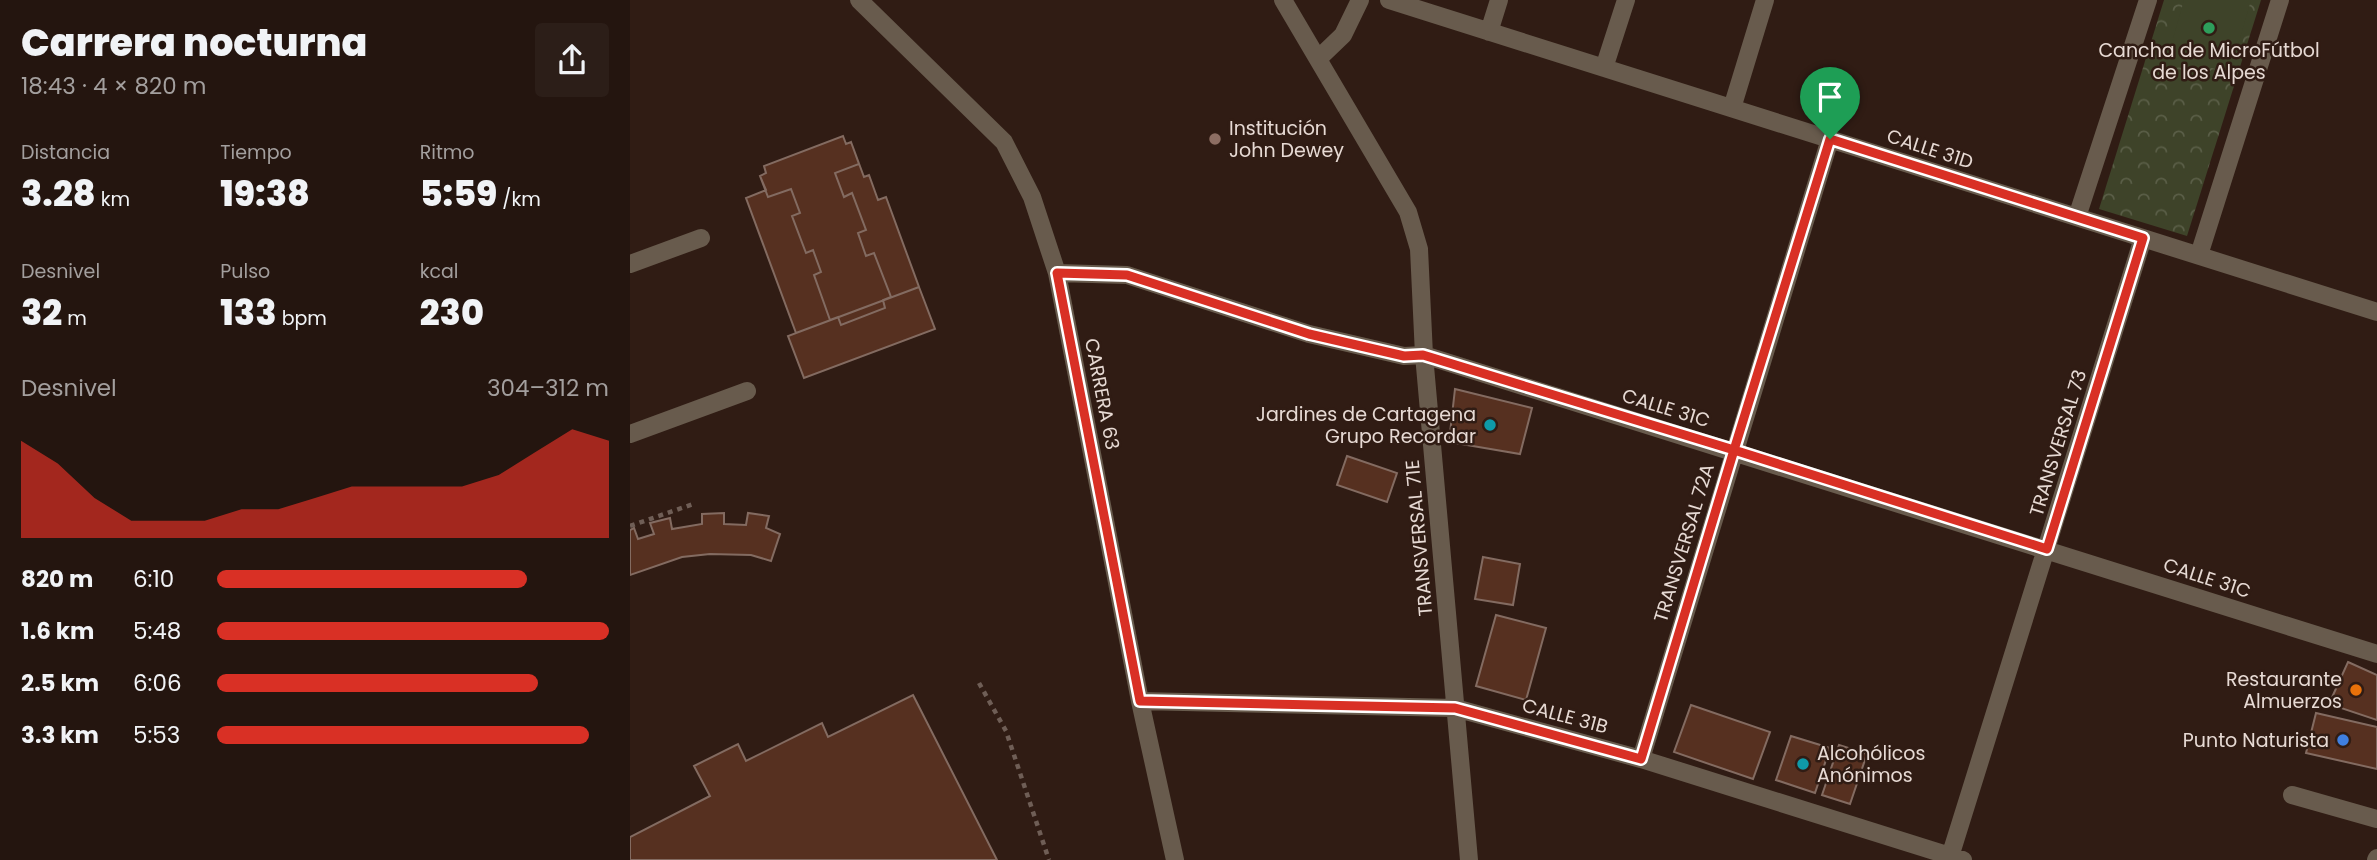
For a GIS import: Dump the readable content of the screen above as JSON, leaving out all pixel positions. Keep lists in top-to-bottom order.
{
  "streets": {
    "street": [
      "CALLE 31D",
      "CARRERA 63",
      "CALLE 31C",
      "TRANSVERSAL 73",
      "TRANSVERSAL 71E",
      "TRANSVERSAL 72A",
      "CALLE 31B"
    ]
  },
  "crossings": [
    ["CALLE 31D", "TRANSVERSAL 73"],
    ["CALLE 31D", "TRANSVERSAL 72A"],
    ["CARRERA 63", "CALLE 31C"],
    ["CARRERA 63", "CALLE 31B"],
    ["CALLE 31C", "TRANSVERSAL 73"],
    ["CALLE 31C", "TRANSVERSAL 71E"],
    ["CALLE 31C", "TRANSVERSAL 72A"],
    ["TRANSVERSAL 73", "CALLE 31B"],
    ["TRANSVERSAL 71E", "CALLE 31B"],
    ["TRANSVERSAL 72A", "CALLE 31B"]
  ],
  "places": [
    "Cancha de MicroFútbol de los Alpes",
    "Institución John Dewey",
    "Jardines de Cartagena Grupo Recordar",
    "Restaurante Almuerzos",
    "Punto Naturista",
    "Alcohólicos Anónimos"
  ],
  "page": {
    "heading": ["Carrera nocturna", "18:43 · 4 × 820 m"],
    "stats": [
      ["Distancia", "3.28 km"],
      ["Tiempo", "19:38"],
      ["Ritmo", "5:59 /km"],
      ["Desnivel", "32 m"],
      ["Pulso", "133 bpm"],
      ["kcal", "230"]
    ],
    "chart": ["Desnivel", "304–312 m"],
    "list": [
      {
        "name": "820 m",
        "note": "6:10"
      },
      {
        "name": "1.6 km",
        "note": "5:48"
      },
      {
        "name": "2.5 km",
        "note": "6:06"
      },
      {
        "name": "3.3 km",
        "note": "5:53"
      }
    ]
  }
}
